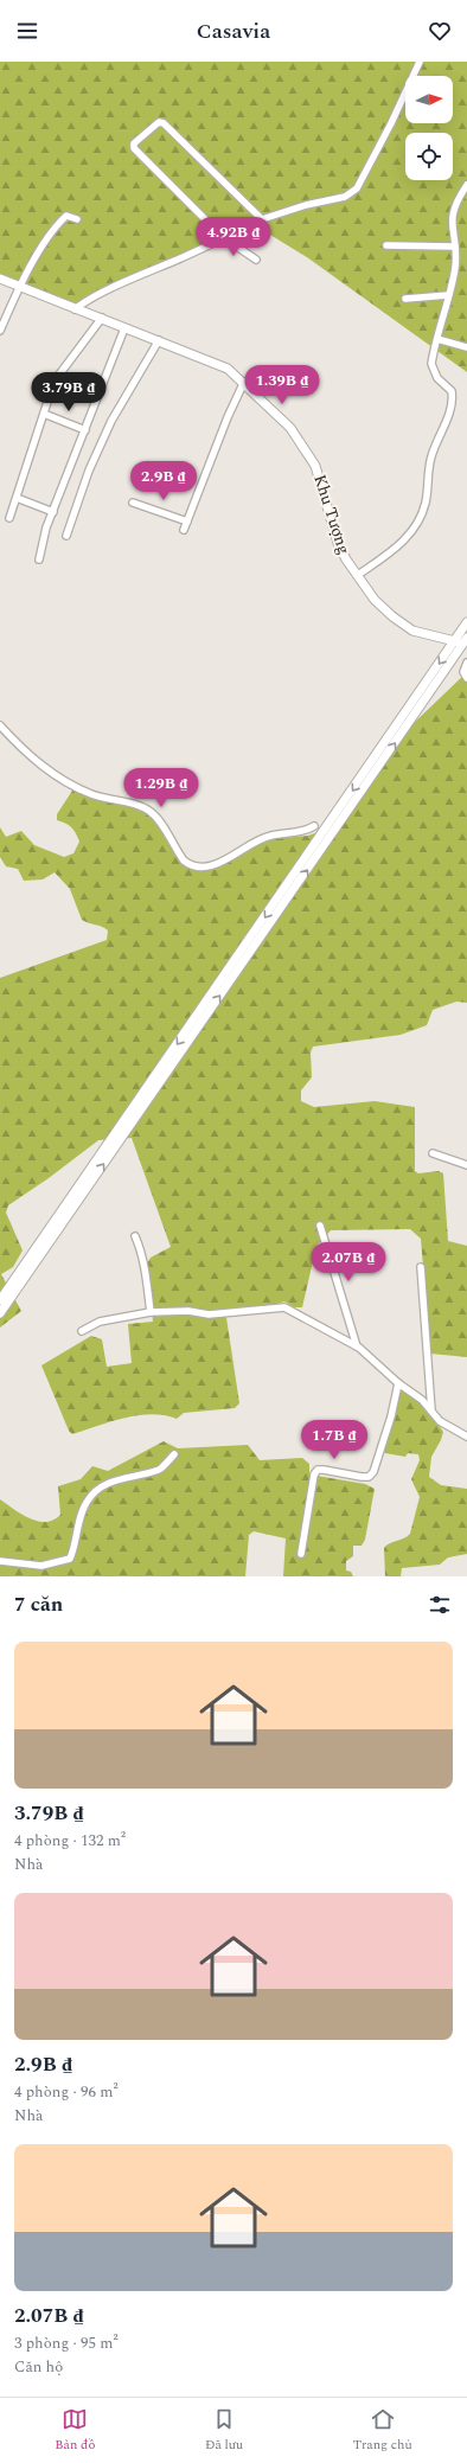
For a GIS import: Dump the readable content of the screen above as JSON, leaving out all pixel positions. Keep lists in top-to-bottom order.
{
  "streets": {
    "main road": ["Khu Tượng"]
  },
  "north": "right",
  "page": {
    "header": "Casavia",
    "price": [
      "4.92B ₫",
      "1.39B ₫",
      "3.79B ₫",
      "2.9B ₫",
      "1.29B ₫",
      "2.07B ₫",
      "1.7B ₫"
    ],
    "heading": "7 căn",
    "list": [
      {
        "name": "3.79B ₫",
        "note": "4 phòng · 132 m² · Nhà"
      },
      {
        "name": "2.9B ₫",
        "note": "4 phòng · 96 m² · Nhà"
      },
      {
        "name": "2.07B ₫",
        "note": "3 phòng · 95 m² · Căn hộ"
      }
    ],
    "tabs": ["Bản đồ", "Đã lưu", "Trang chủ"]
  }
}
